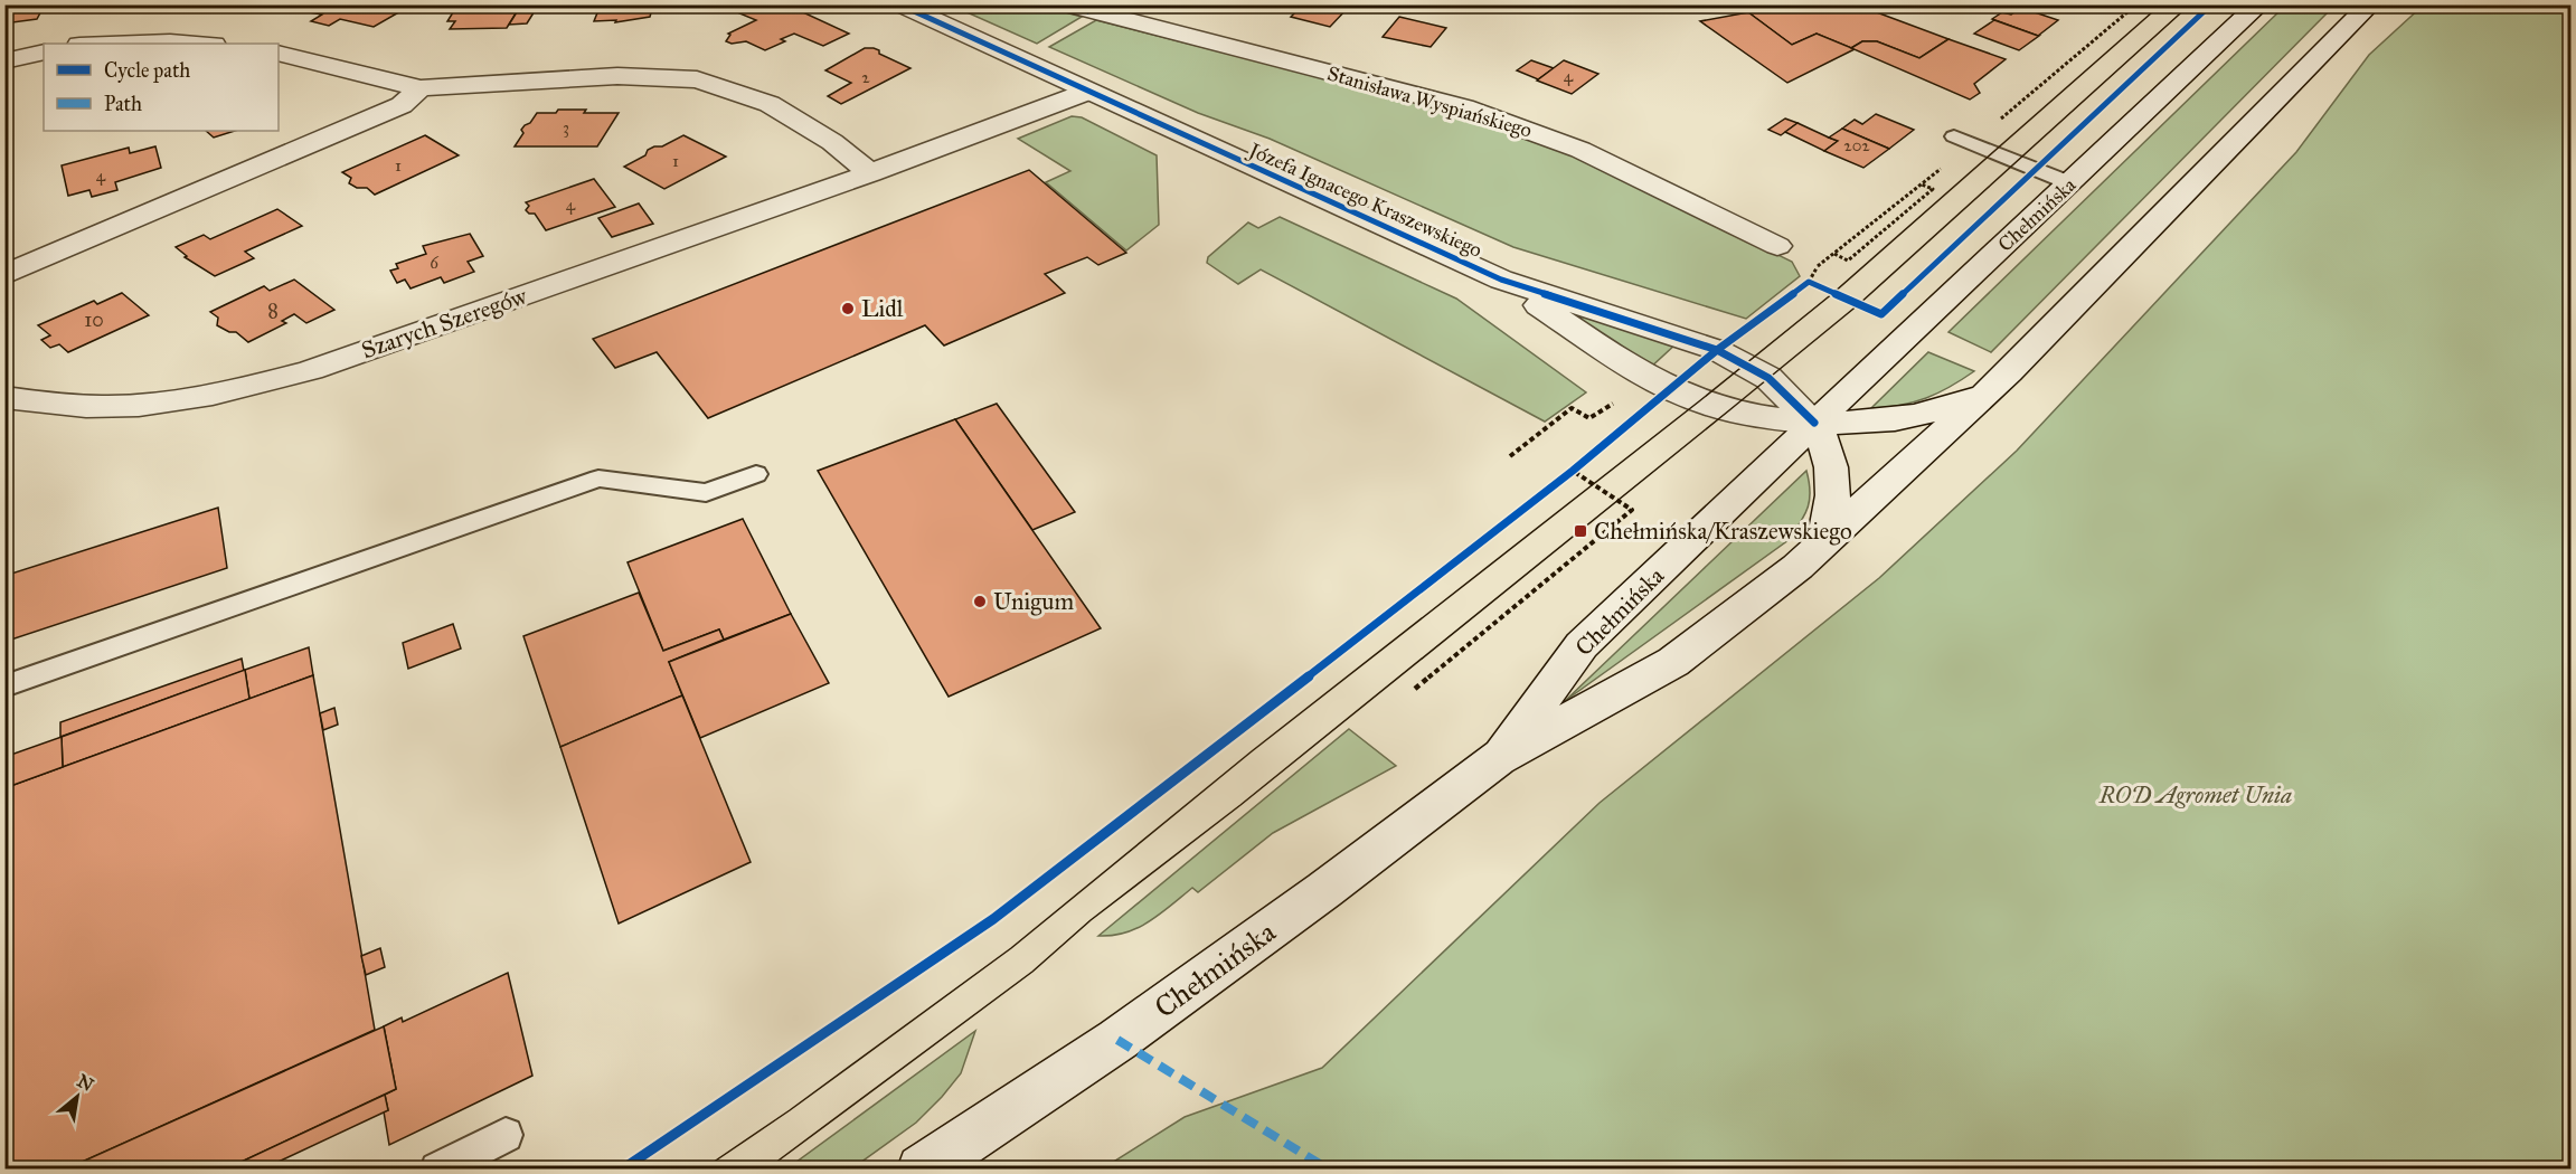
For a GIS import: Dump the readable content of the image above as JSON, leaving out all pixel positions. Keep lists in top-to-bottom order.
{
  "streets": {
    "street": [
      "Stanisława Wyspiańskiego",
      "Józefa Ignacego Kraszewskiego",
      "Chełmińska",
      "Szarych Szeregów"
    ]
  },
  "crossings": [
    ["Józefa Ignacego Kraszewskiego", "Chełmińska"],
    ["Józefa Ignacego Kraszewskiego", "Szarych Szeregów"]
  ],
  "parks": ["ROD Agromet Unia"],
  "places": {
    "other": ["Lidl", "Unigum"],
    "transit": ["Chełmińska/Kraszewskiego"]
  },
  "house_numbers": [
    "4",
    "2",
    "3",
    "202",
    "1",
    "1",
    "4",
    "4",
    "6",
    "8",
    "10"
  ],
  "legend": ["Cycle path", "Path"],
  "north": "top right"
}
